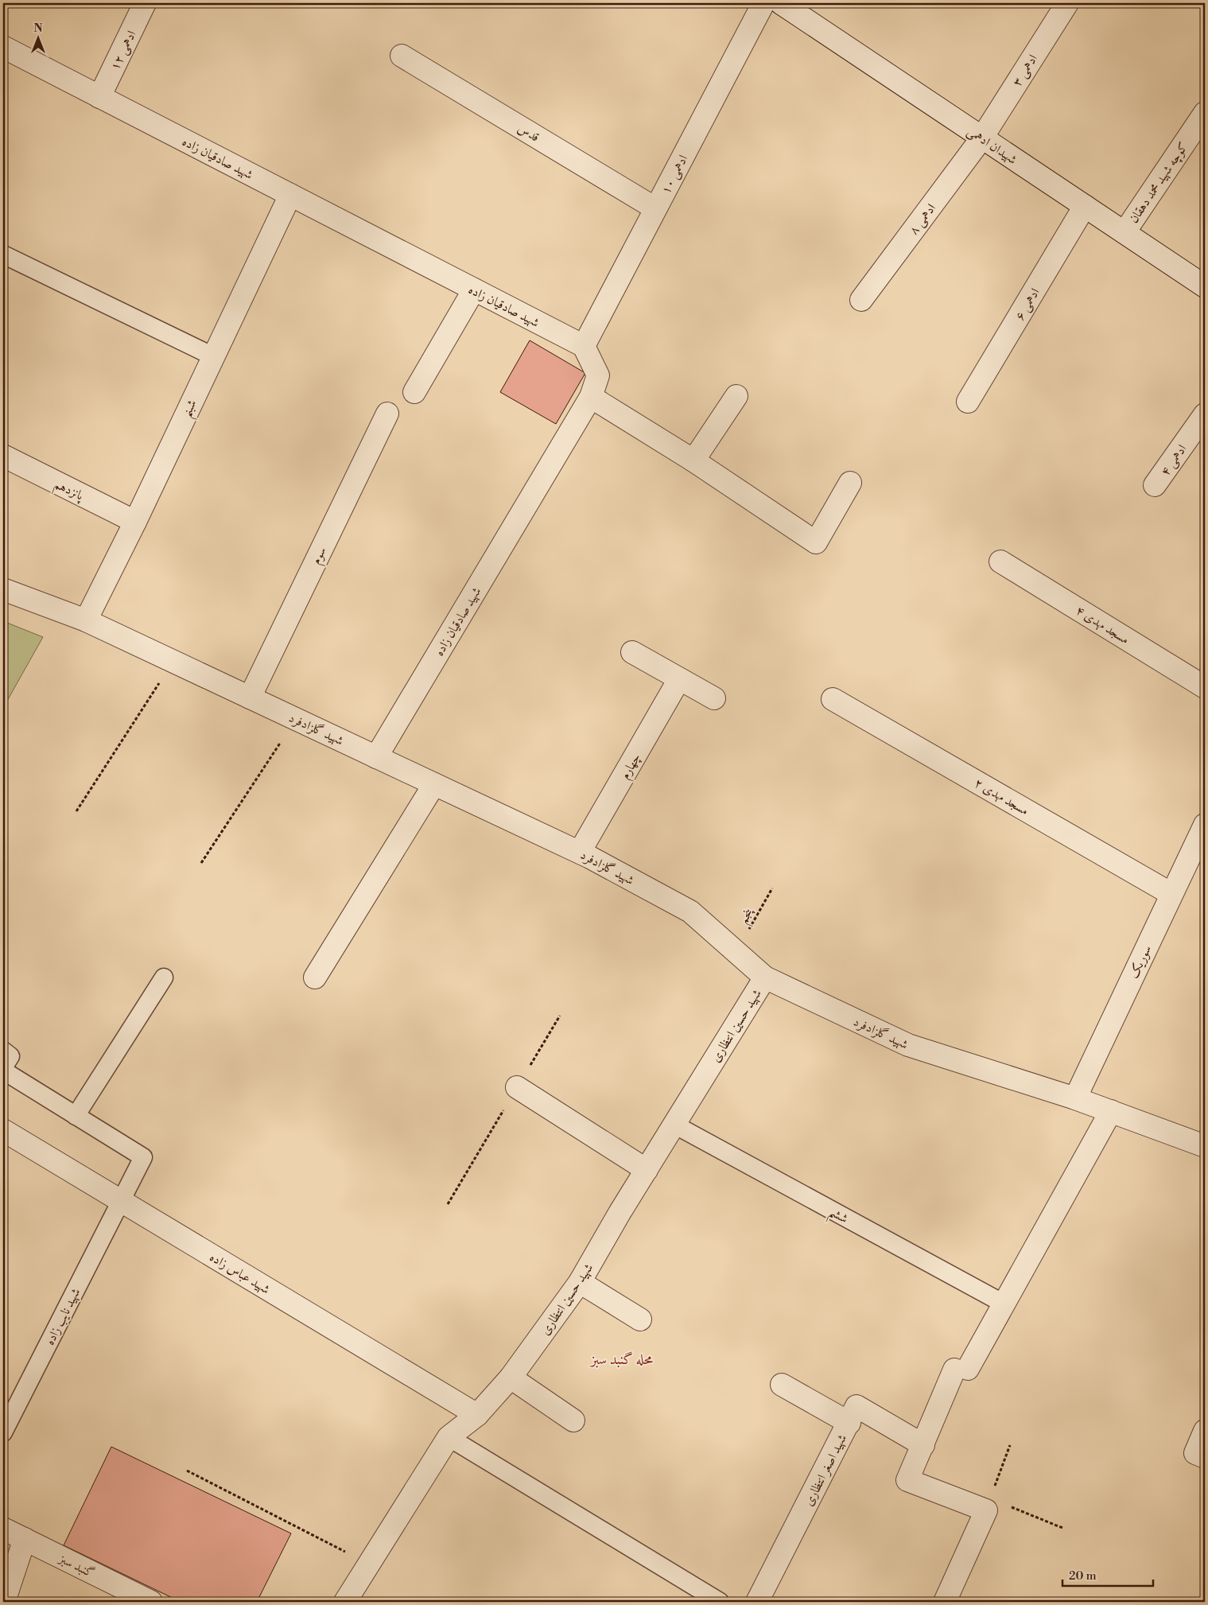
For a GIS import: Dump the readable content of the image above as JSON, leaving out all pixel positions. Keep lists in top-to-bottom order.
{
  "streets": {
    "street": [
      "ادهمی ۱۲",
      "ادهمی ۳",
      "قدس",
      "شهیدان ادهمی",
      "شهید صادقیان زاده",
      "ادهمی ۱۰",
      "کوچه شهید محمد دهقان",
      "ادهمی ۸",
      "ادهمی ۶",
      "شبنم",
      "ادهمی ۴",
      "پانزدهم",
      "سوم",
      "مسجد مهدی ۴",
      "شهید گلزادفرد",
      "چهارم",
      "مسجد مهدی ۲",
      "سوریک",
      "شهید حسین انتظاری",
      "شهید عباس زاده",
      "شهید اصغر انتظاری",
      "گنبد سبز"
    ],
    "lane": ["ششم", "شهید نایب زاده"],
    "path": ["پنجم"]
  },
  "crossings": [
    ["ادهمی ۱۲", "شهید صادقیان زاده"],
    ["ادهمی ۳", "شهیدان ادهمی"],
    ["ادهمی ۳", "ادهمی ۸"],
    ["قدس", "ادهمی ۱۰"],
    ["شهیدان ادهمی", "کوچه شهید محمد دهقان"],
    ["شهیدان ادهمی", "ادهمی ۸"],
    ["شهیدان ادهمی", "ادهمی ۶"],
    ["شهید صادقیان زاده", "ادهمی ۱۰"],
    ["شهید صادقیان زاده", "شبنم"],
    ["شهید صادقیان زاده", "شهید گلزادفرد"],
    ["شبنم", "پانزدهم"],
    ["شبنم", "شهید گلزادفرد"],
    ["سوم", "شهید گلزادفرد"],
    ["شهید گلزادفرد", "چهارم"],
    ["شهید گلزادفرد", "پنجم"],
    ["شهید گلزادفرد", "سوریک"],
    ["شهید گلزادفرد", "شهید حسین انتظاری"],
    ["مسجد مهدی ۲", "سوریک"],
    ["شهید حسین انتظاری", "ششم"],
    ["شهید حسین انتظاری", "شهید عباس زاده"],
    ["شهید عباس زاده", "شهید نایب زاده"]
  ],
  "districts": ["محله گنبد سبز"],
  "scale_bar": "20 m",
  "north": "top"
}
